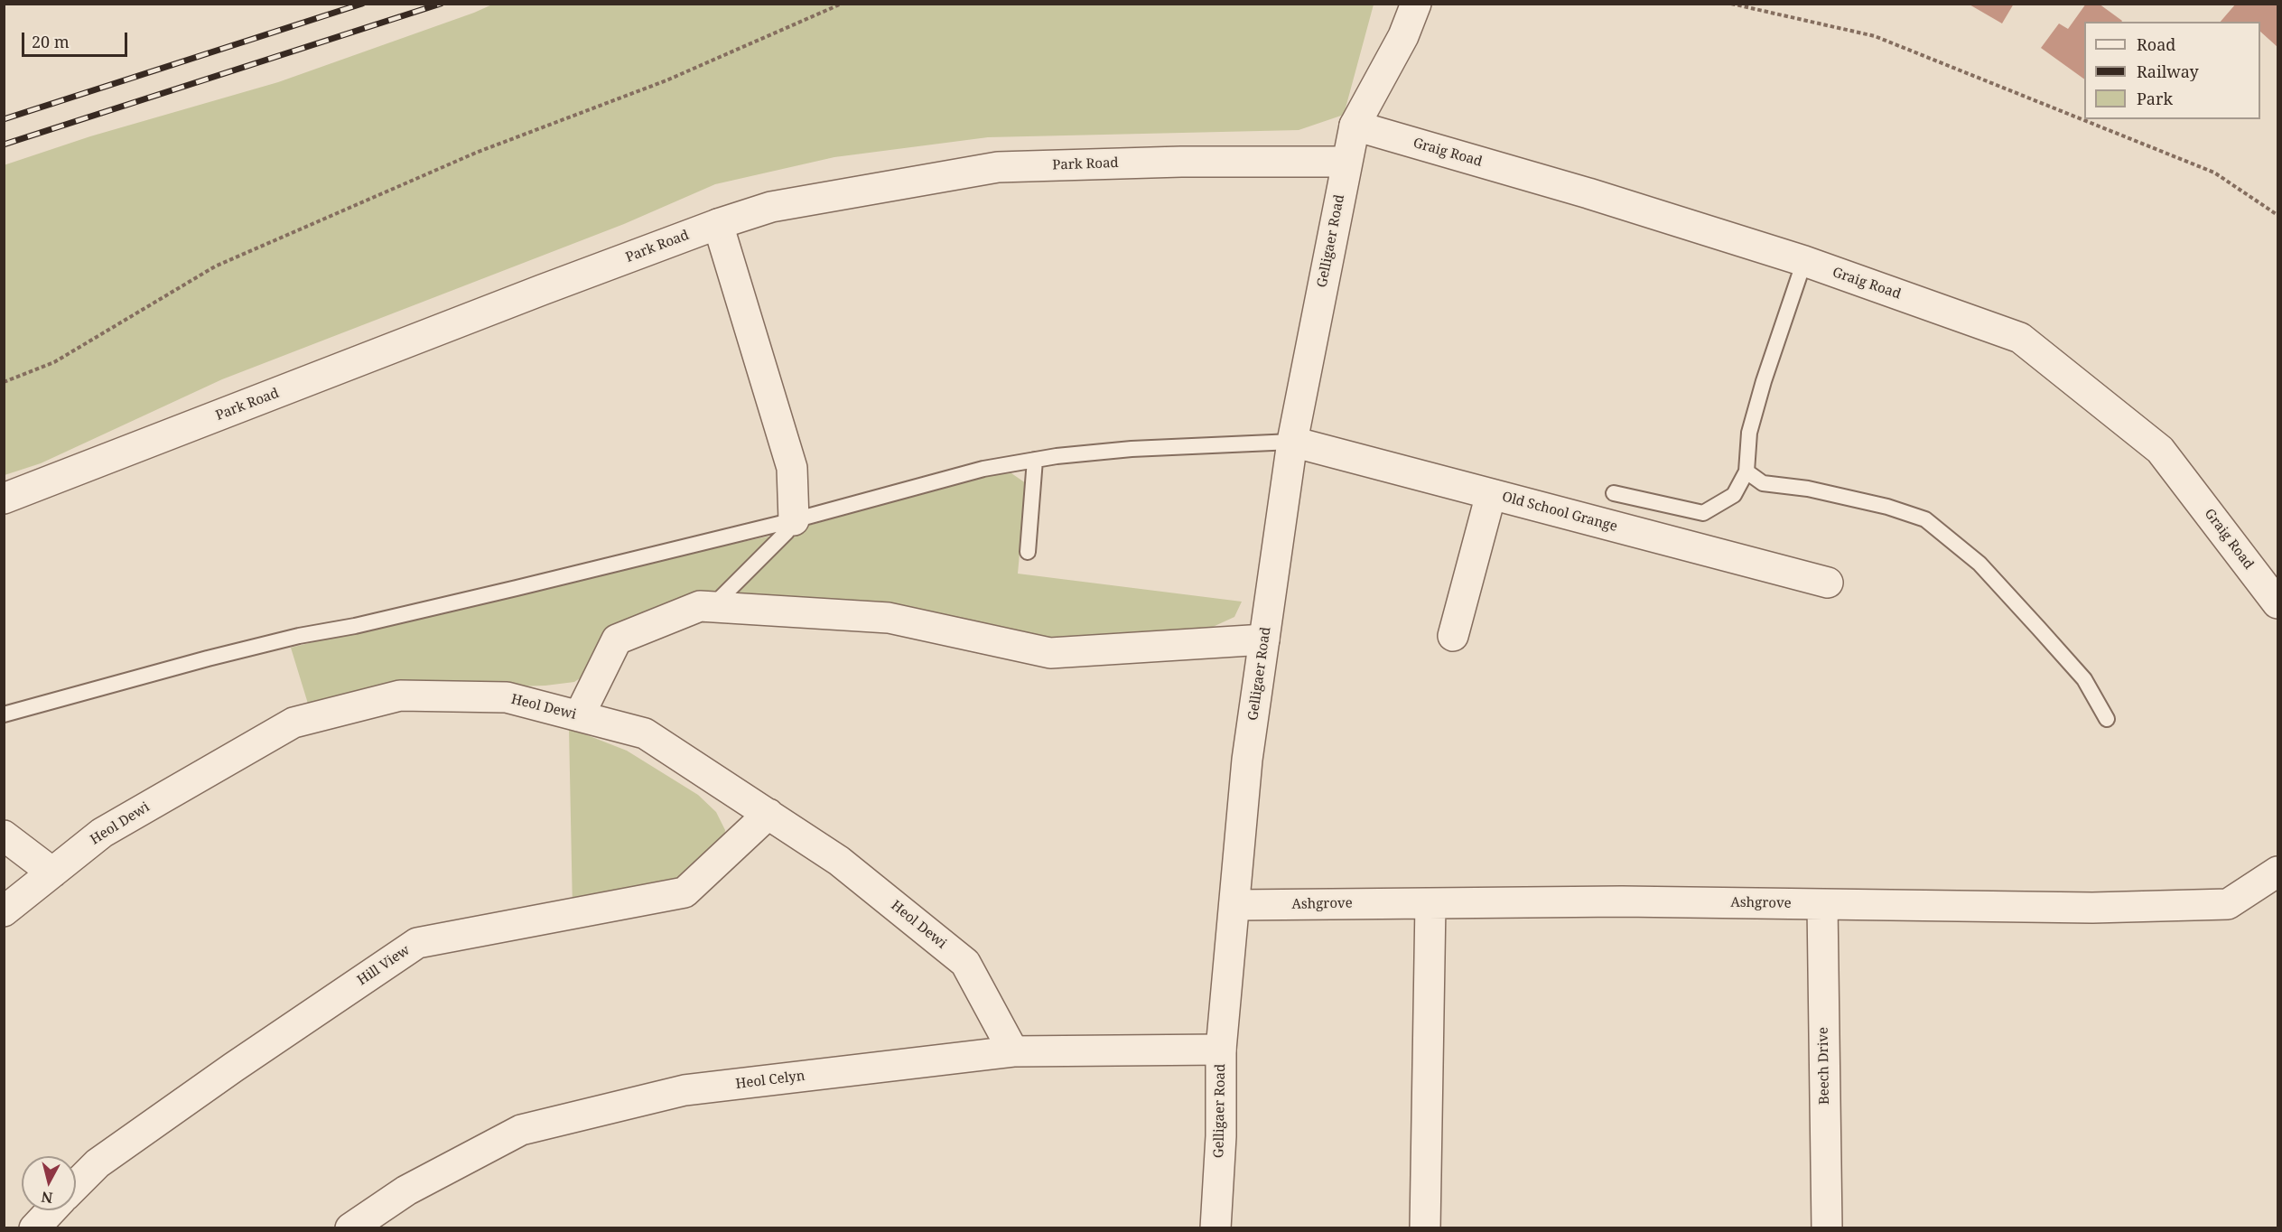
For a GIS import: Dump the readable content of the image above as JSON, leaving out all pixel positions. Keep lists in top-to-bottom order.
{
  "streets": {
    "street": [
      "Graig Road",
      "Park Road",
      "Gelligaer Road",
      "Old School Grange",
      "Heol Dewi",
      "Ashgrove",
      "Hill View",
      "Beech Drive",
      "Heol Celyn"
    ]
  },
  "crossings": [
    ["Graig Road", "Gelligaer Road"],
    ["Park Road", "Gelligaer Road"],
    ["Gelligaer Road", "Old School Grange"],
    ["Gelligaer Road", "Ashgrove"],
    ["Gelligaer Road", "Heol Celyn"],
    ["Heol Dewi", "Hill View"],
    ["Heol Dewi", "Heol Celyn"],
    ["Ashgrove", "Beech Drive"]
  ],
  "legend": ["Road", "Railway", "Park"],
  "scale_bar": "20 m",
  "north": "bottom"
}
